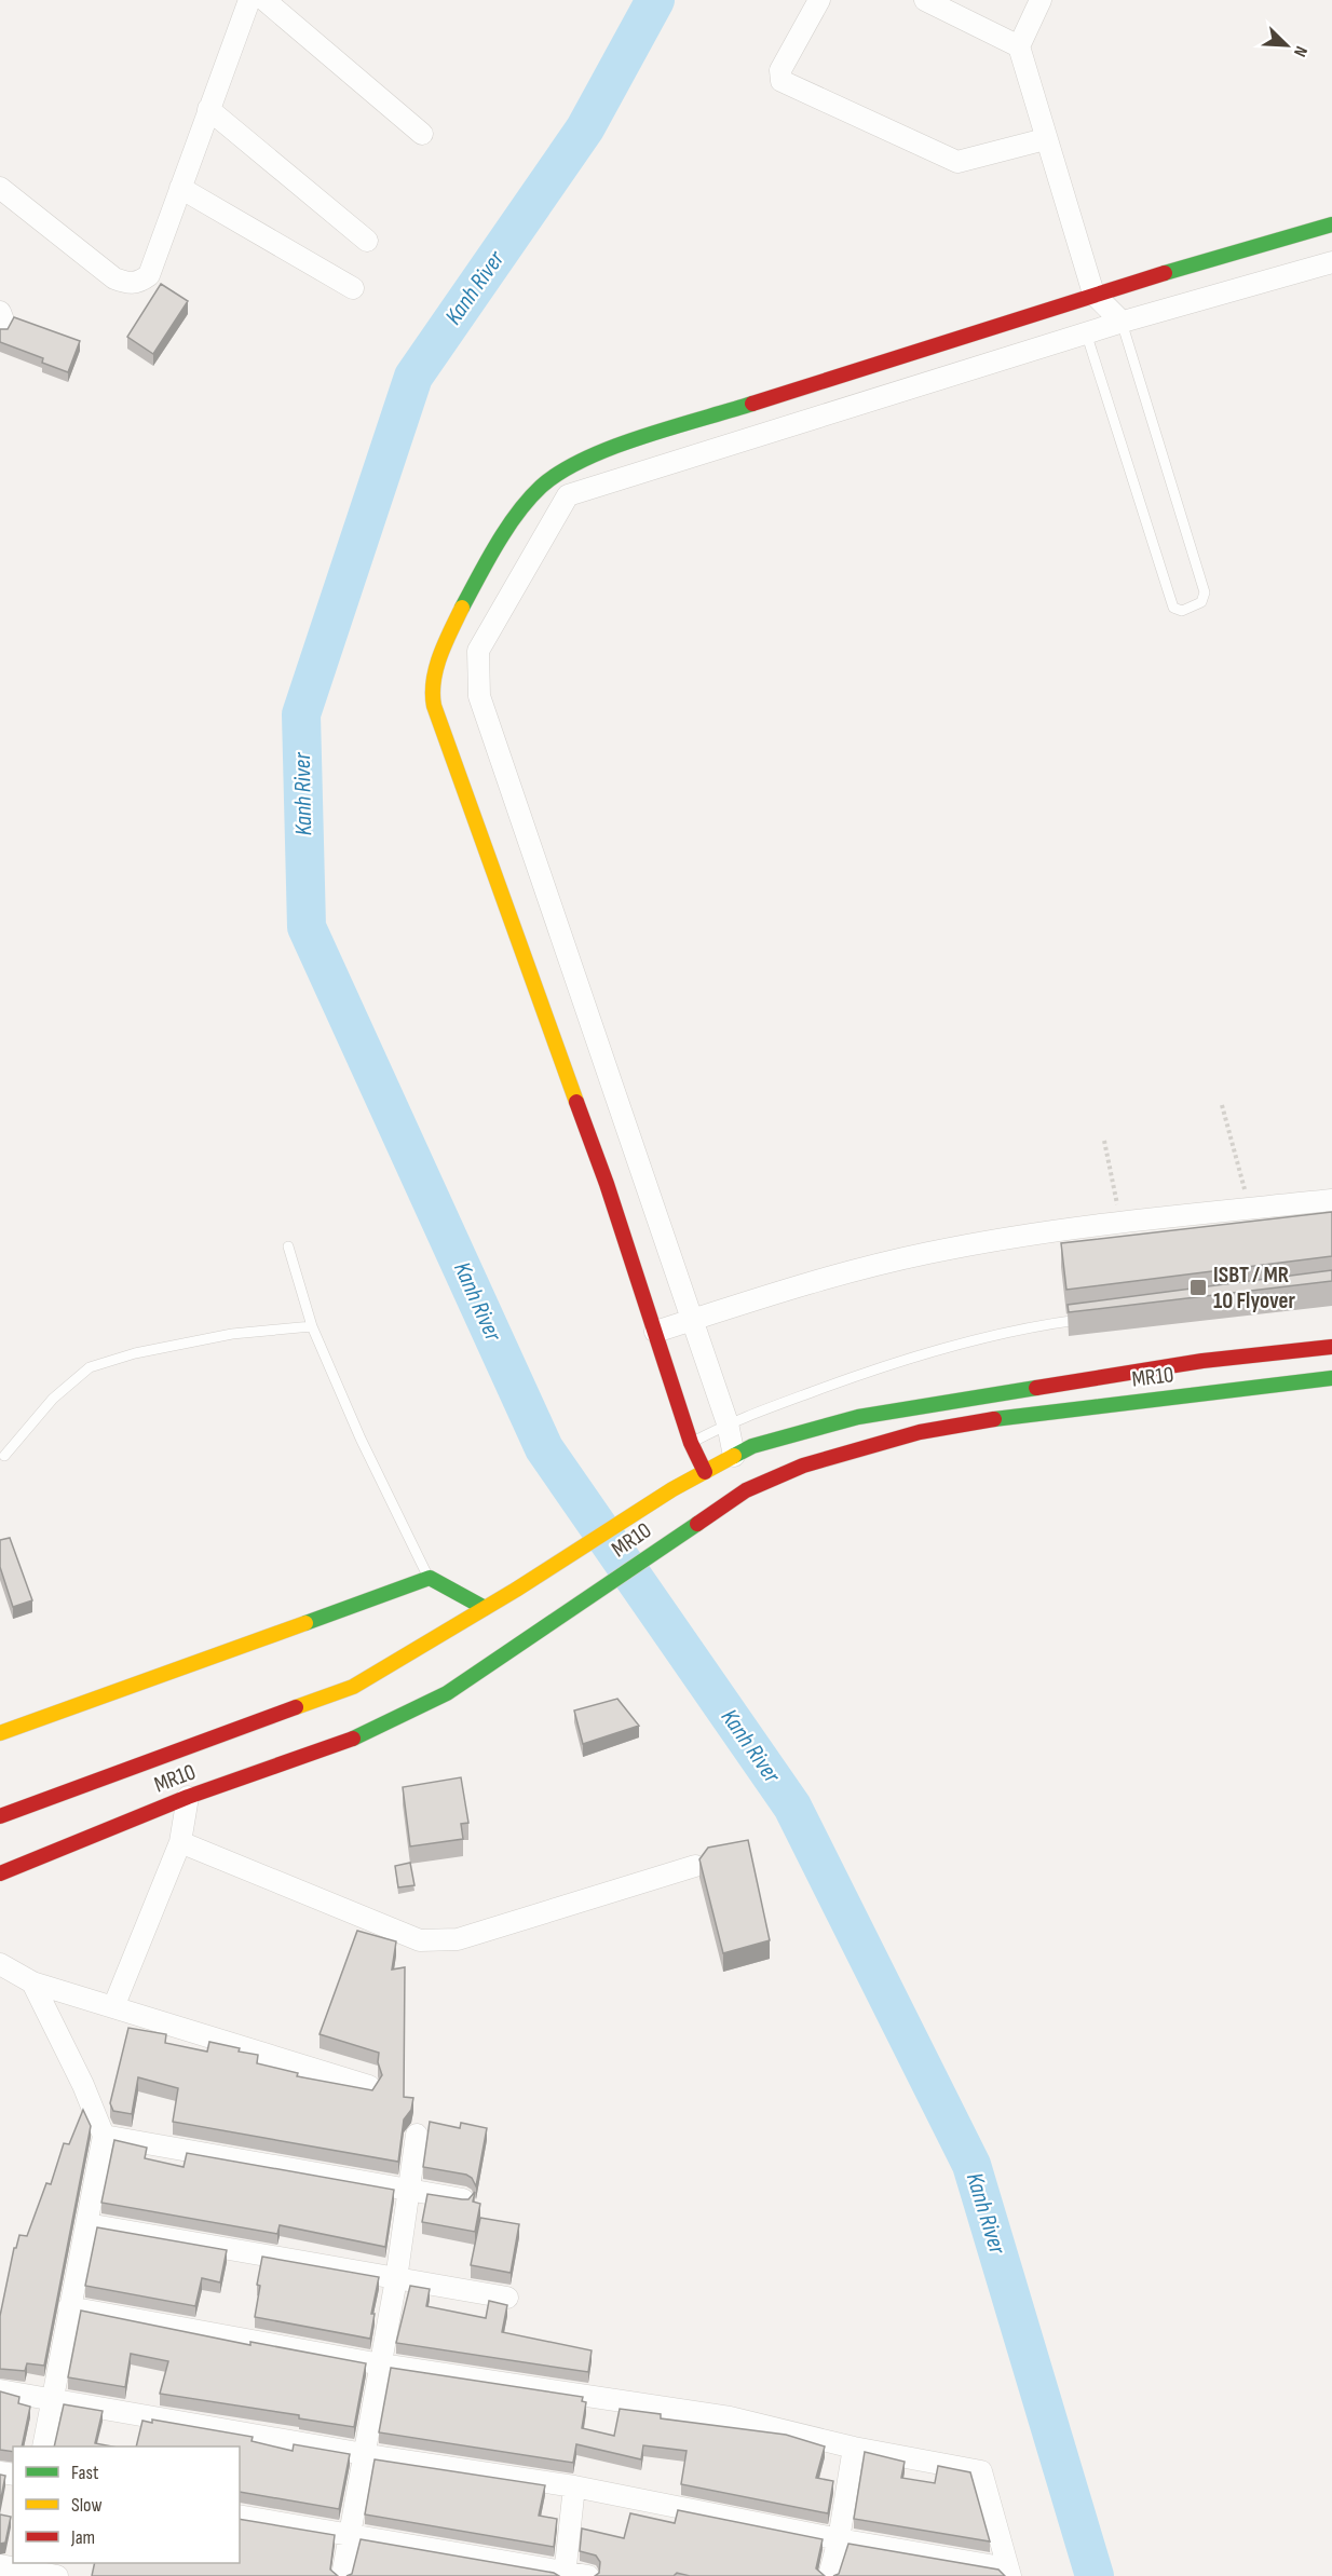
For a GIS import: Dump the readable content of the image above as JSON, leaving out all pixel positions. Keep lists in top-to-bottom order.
{
  "streets": {
    "main road": ["MR10"]
  },
  "water": ["Kanh River"],
  "places": {
    "transit": ["ISBT / MR 10 Flyover"]
  },
  "legend": ["Fast", "Slow", "Jam"],
  "north": "bottom right"
}
